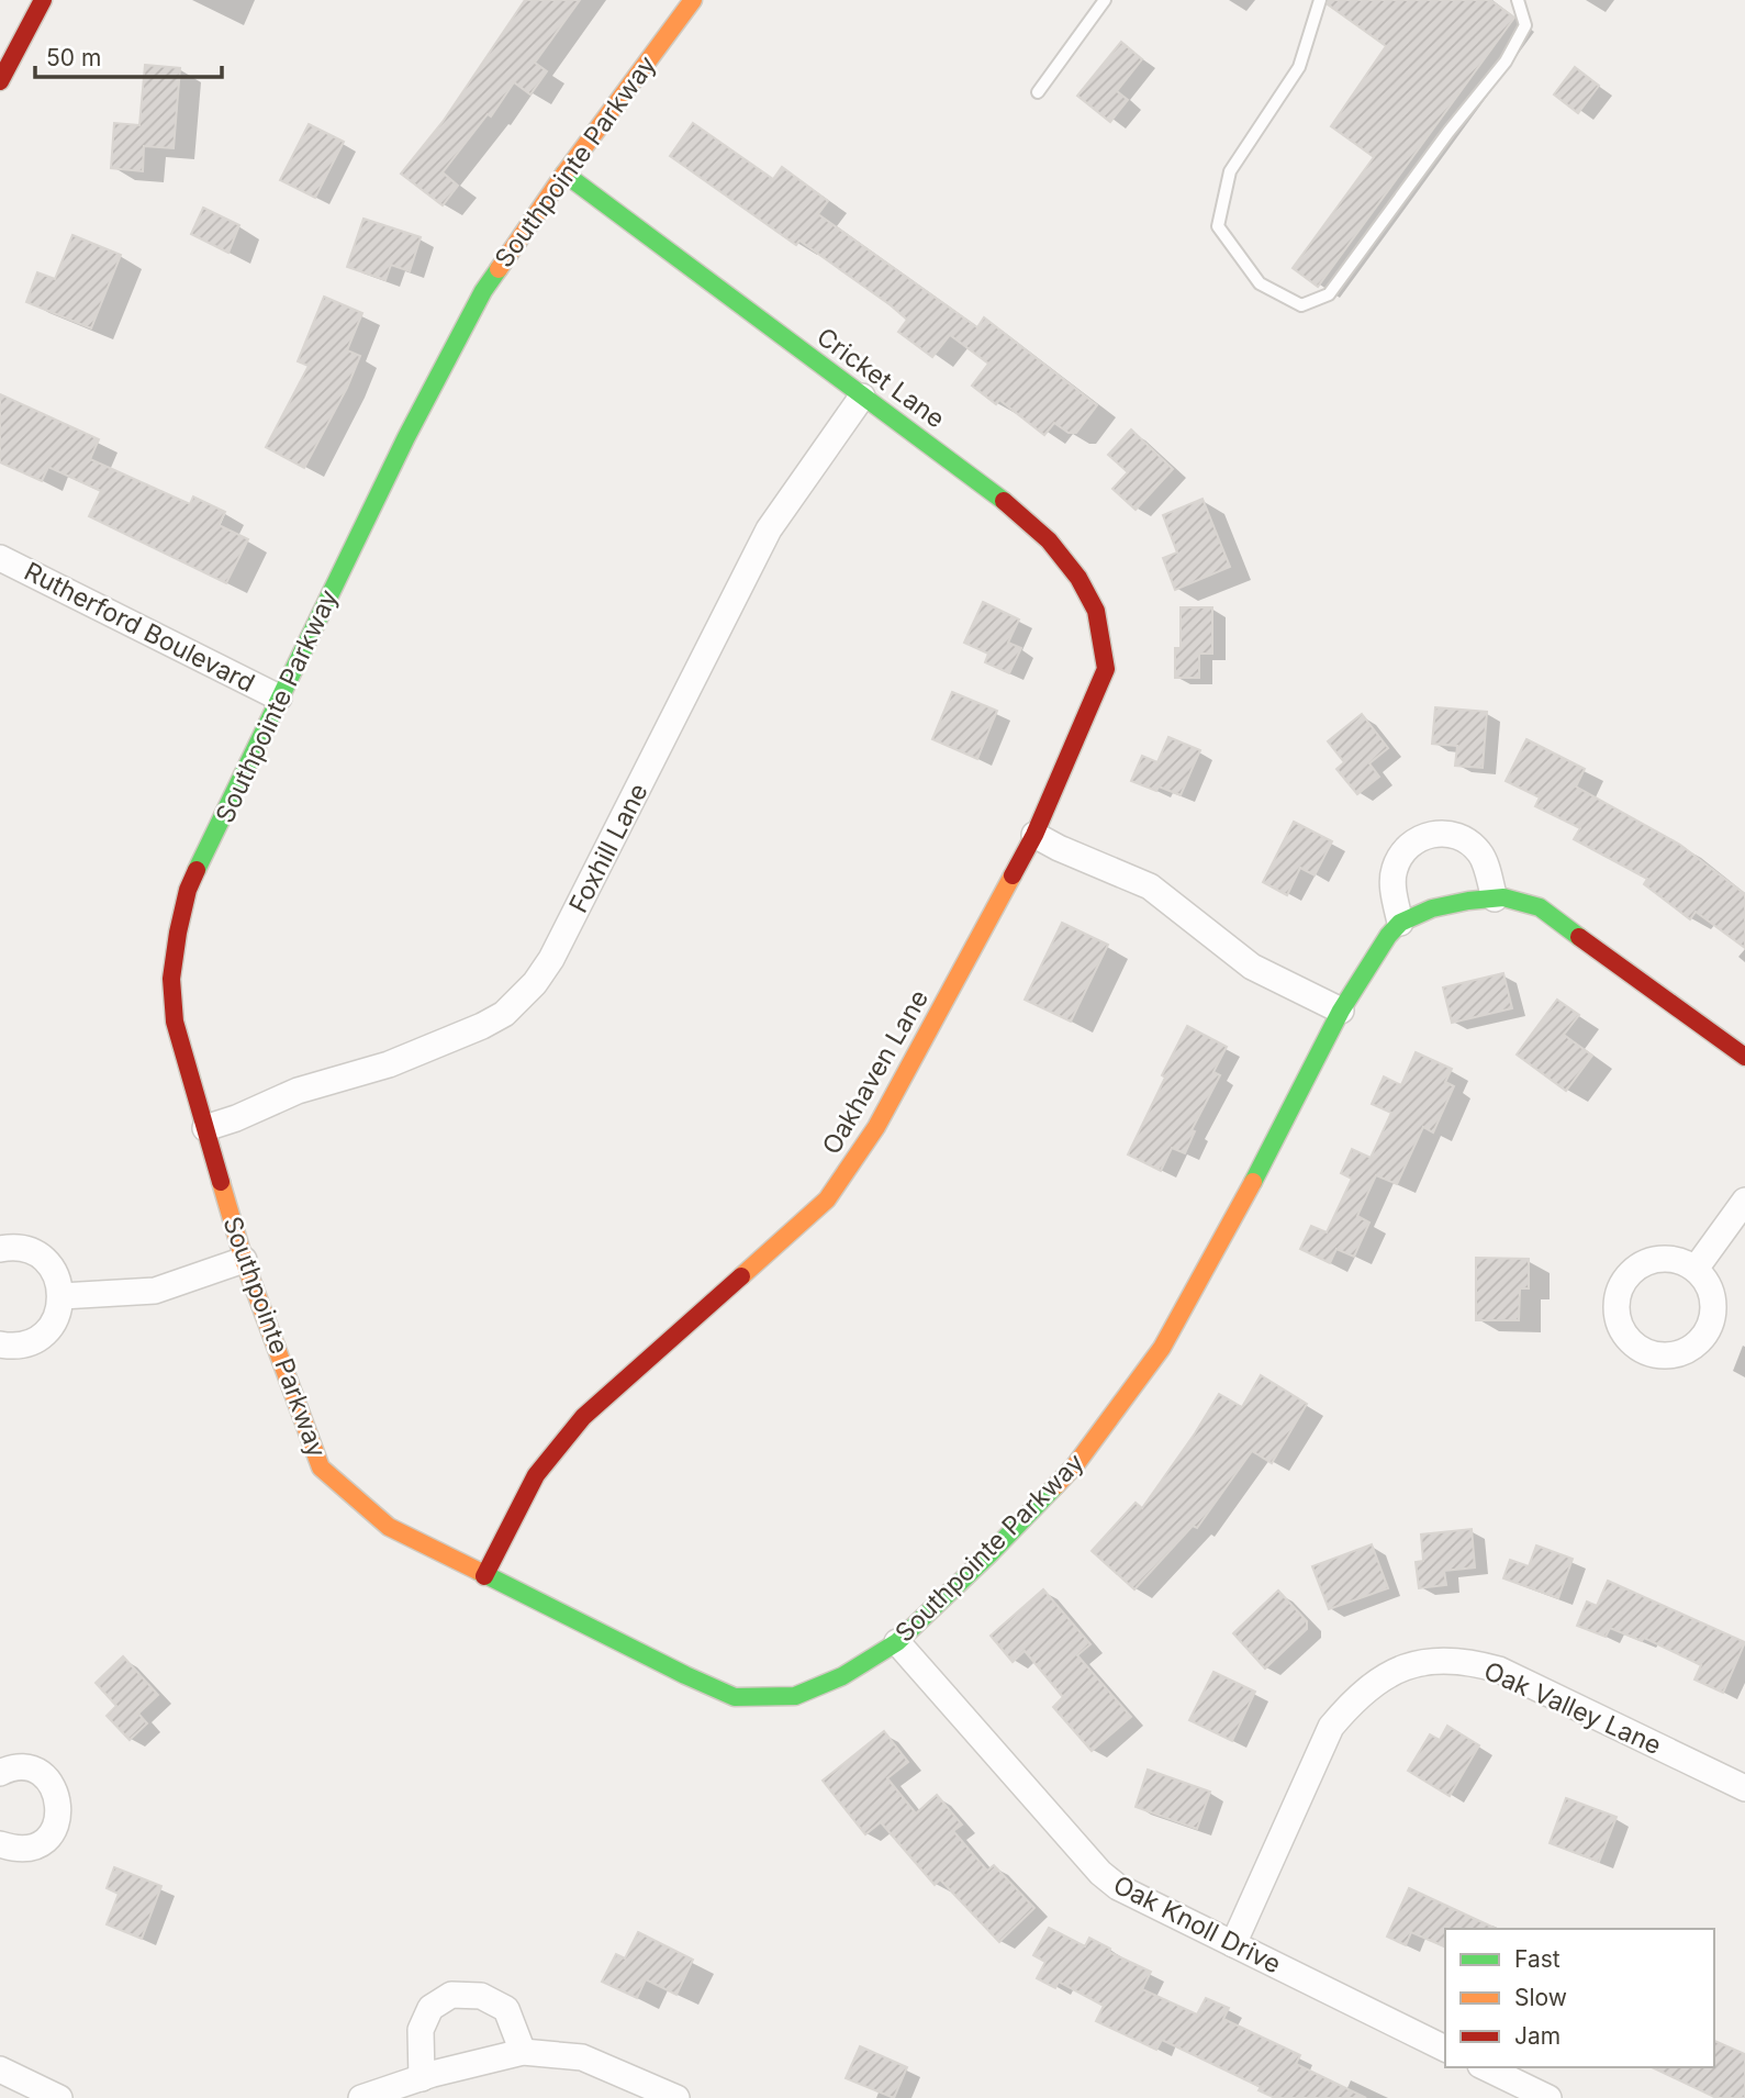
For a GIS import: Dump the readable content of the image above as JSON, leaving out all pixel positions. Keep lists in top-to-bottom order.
{
  "streets": {
    "street": [
      "Southpointe Parkway",
      "Cricket Lane",
      "Rutherford Boulevard",
      "Foxhill Lane",
      "Oakhaven Lane",
      "Oak Valley Lane",
      "Oak Knoll Drive"
    ]
  },
  "crossings": [
    ["Southpointe Parkway", "Cricket Lane"],
    ["Southpointe Parkway", "Rutherford Boulevard"],
    ["Southpointe Parkway", "Foxhill Lane"],
    ["Southpointe Parkway", "Oakhaven Lane"],
    ["Southpointe Parkway", "Oak Knoll Drive"],
    ["Cricket Lane", "Foxhill Lane"],
    ["Cricket Lane", "Oakhaven Lane"],
    ["Oak Valley Lane", "Oak Knoll Drive"]
  ],
  "legend": ["Fast", "Slow", "Jam"],
  "scale_bar": "50 m"
}
